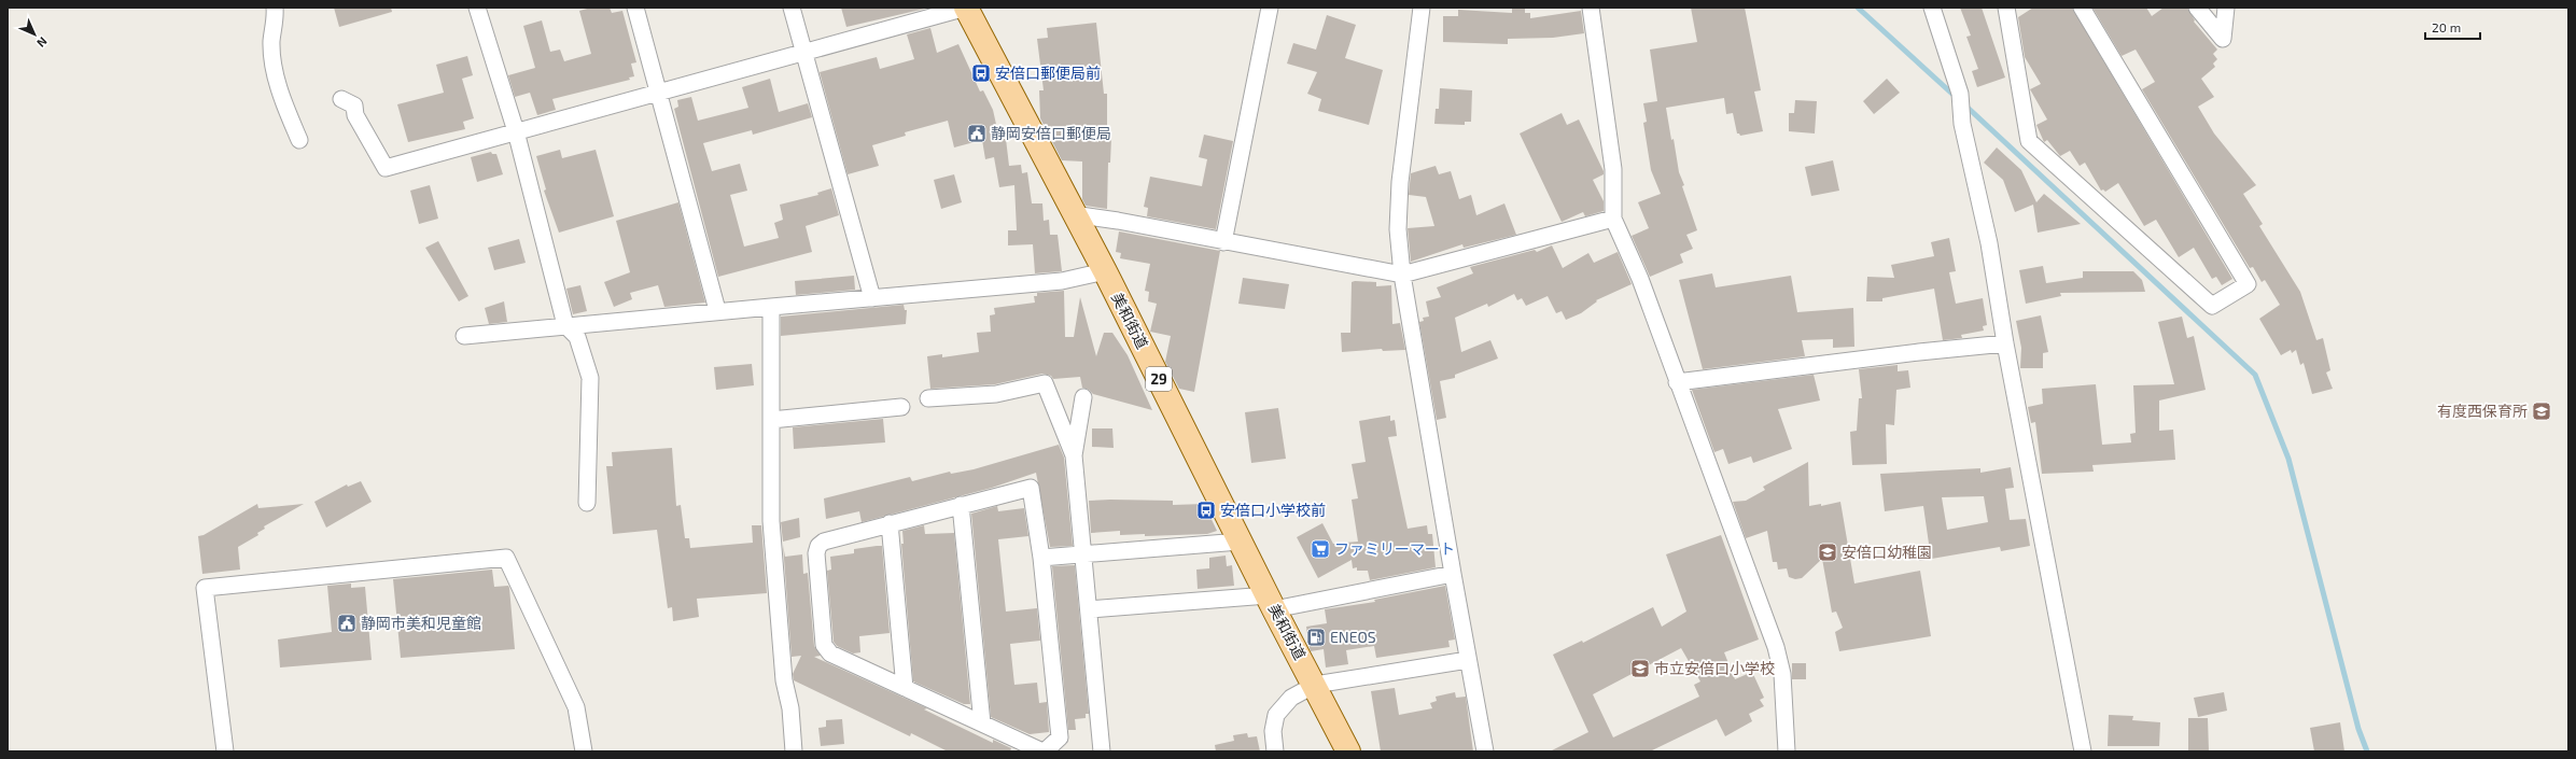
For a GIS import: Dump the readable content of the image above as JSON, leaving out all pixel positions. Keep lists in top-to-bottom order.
{
  "streets": {
    "main road": ["美和街道", "29"]
  },
  "places": {
    "bus stop": ["安倍口郵便局前", "安倍口小学校前"],
    "public building": ["静岡安倍口郵便局", "静岡市美和児童館"],
    "school or university": ["有度西保育所", "安倍口幼稚園", "市立安倍口小学校"],
    "supermarket": ["ファミリーマート"],
    "fuel station": ["ENEOS"]
  },
  "scale_bar": "20 m",
  "north": "bottom right"
}
